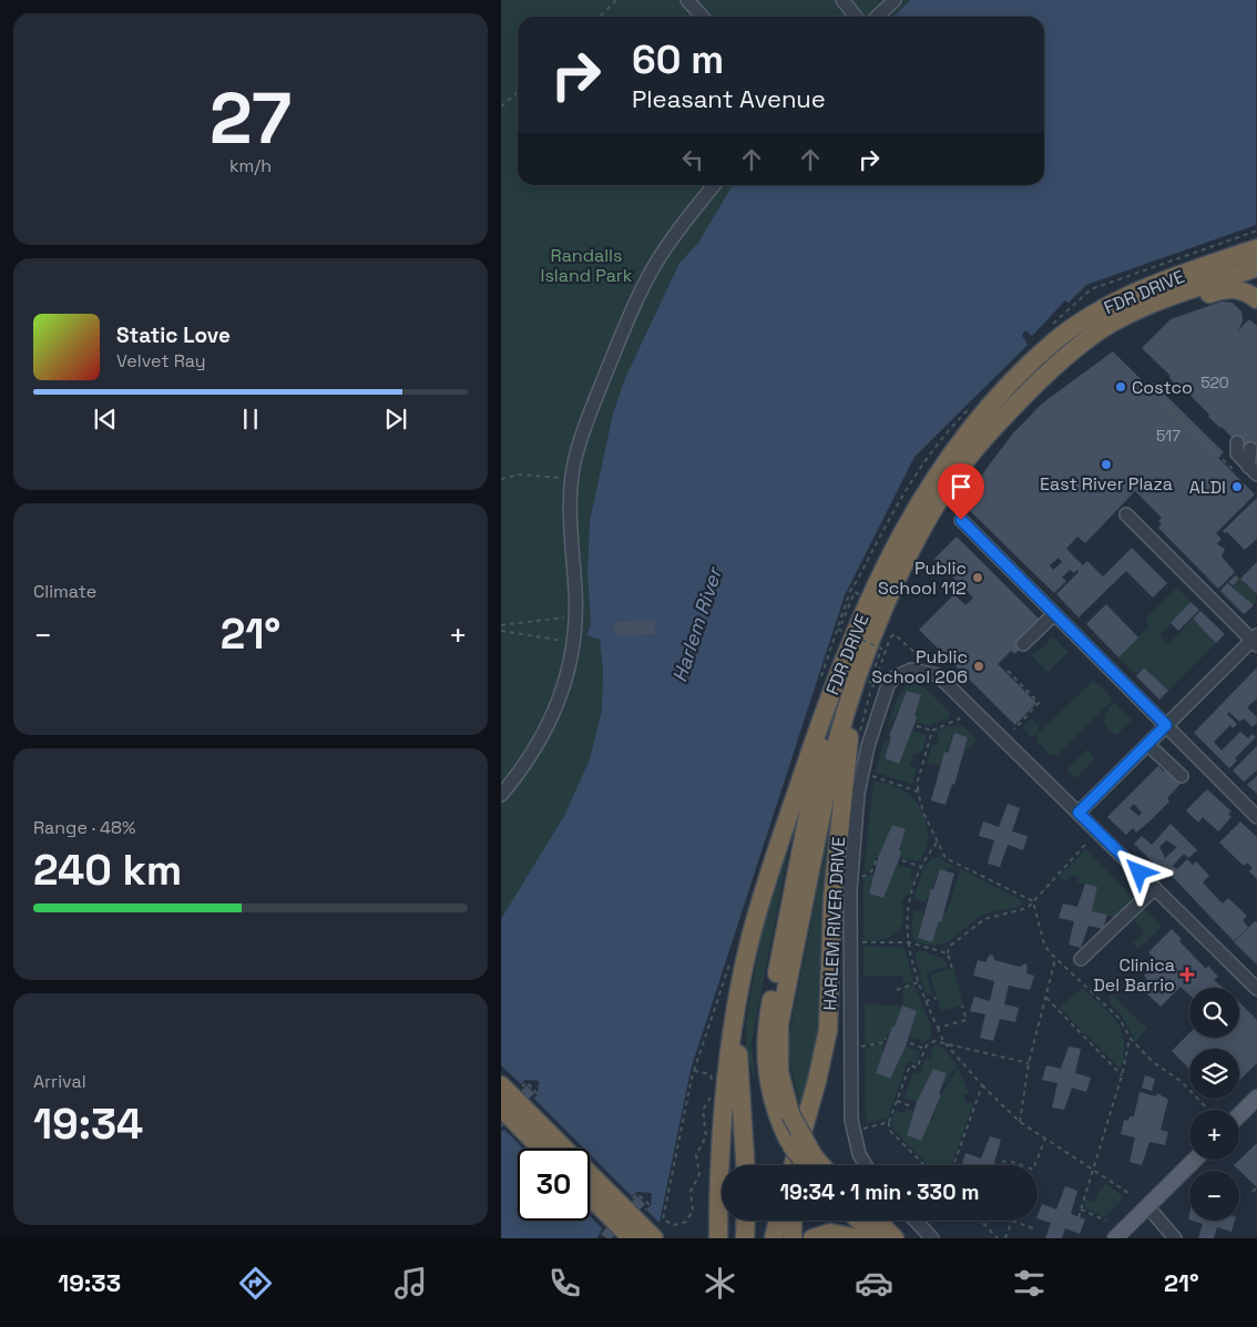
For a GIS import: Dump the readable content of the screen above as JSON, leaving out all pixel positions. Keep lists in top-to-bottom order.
{
  "streets": {
    "highway": ["FDR DRIVE", "HARLEM RIVER DRIVE"]
  },
  "crossings": [
    ["FDR DRIVE", "HARLEM RIVER DRIVE"]
  ],
  "water": ["Harlem River"],
  "parks": ["Randalls Island Park"],
  "places": {
    "other": [
      "Costco",
      "East River Plaza",
      "ALDI",
      "Public School 112",
      "Public School 206"
    ],
    "health": ["Clinica Del Barrio"]
  },
  "house_numbers": ["520", "517"],
  "page": {
    "tile": [
      ["27", "km/h"],
      "Climate",
      ["Range · 48%", "240 km"],
      ["Arrival", "19:34"]
    ],
    "turn": ["60 m", "Pleasant Avenue"],
    "song": ["Static Love", "Velvet Ray"],
    "heat": ["−", "21°", "+"],
    "map_buttons": ["+", "−"],
    "limit": "30",
    "trip": "19:34 · 1 min · 330 m",
    "tabs": ["19:33", "21°"]
  }
}
